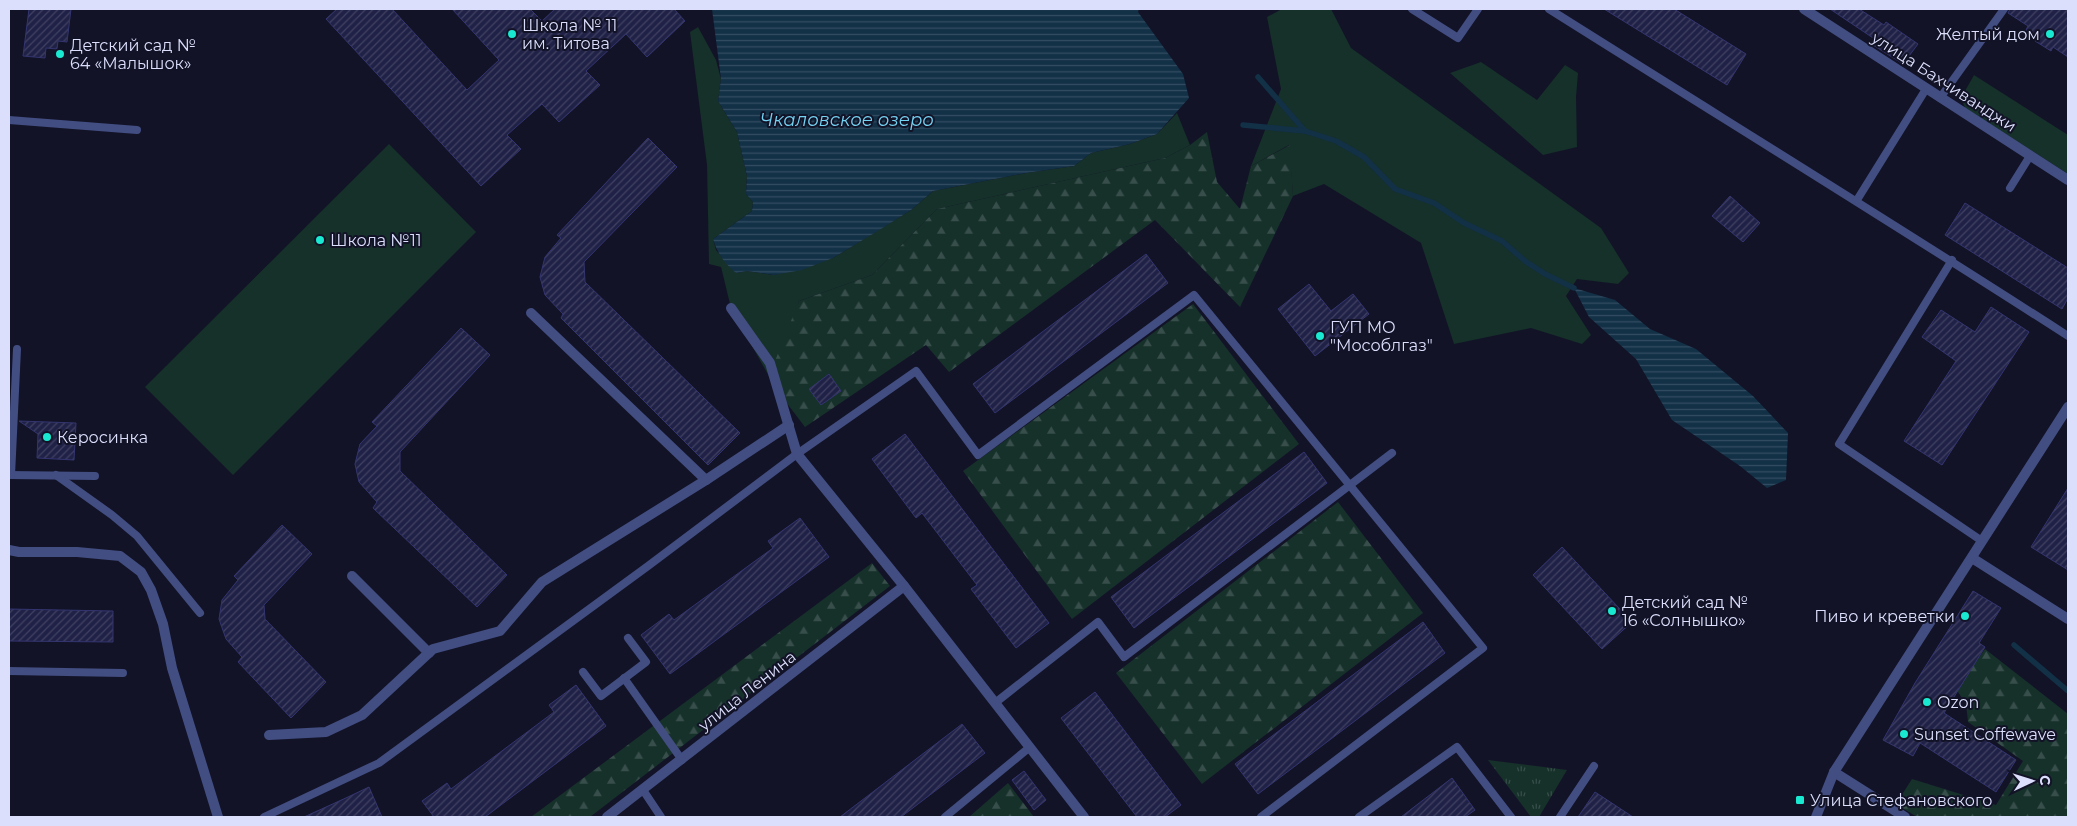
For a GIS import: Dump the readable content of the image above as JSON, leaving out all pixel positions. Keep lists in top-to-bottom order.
{
  "streets": {
    "street": ["улица Бахчиванджи", "улица Ленина"]
  },
  "water": ["Чкаловское озеро"],
  "places": {
    "other": [
      "Школа № 11 им. Титова",
      "Желтый дом",
      "Детский сад № 64 «Малышок»",
      "Школа №11",
      "ГУП МО \"Мособлгаз\"",
      "Керосинка",
      "Детский сад № 16 «Солнышко»",
      "Пиво и креветки",
      "Ozon",
      "Sunset Coffewave"
    ],
    "transit": ["Улица Стефановского"]
  },
  "north": "right"
}
